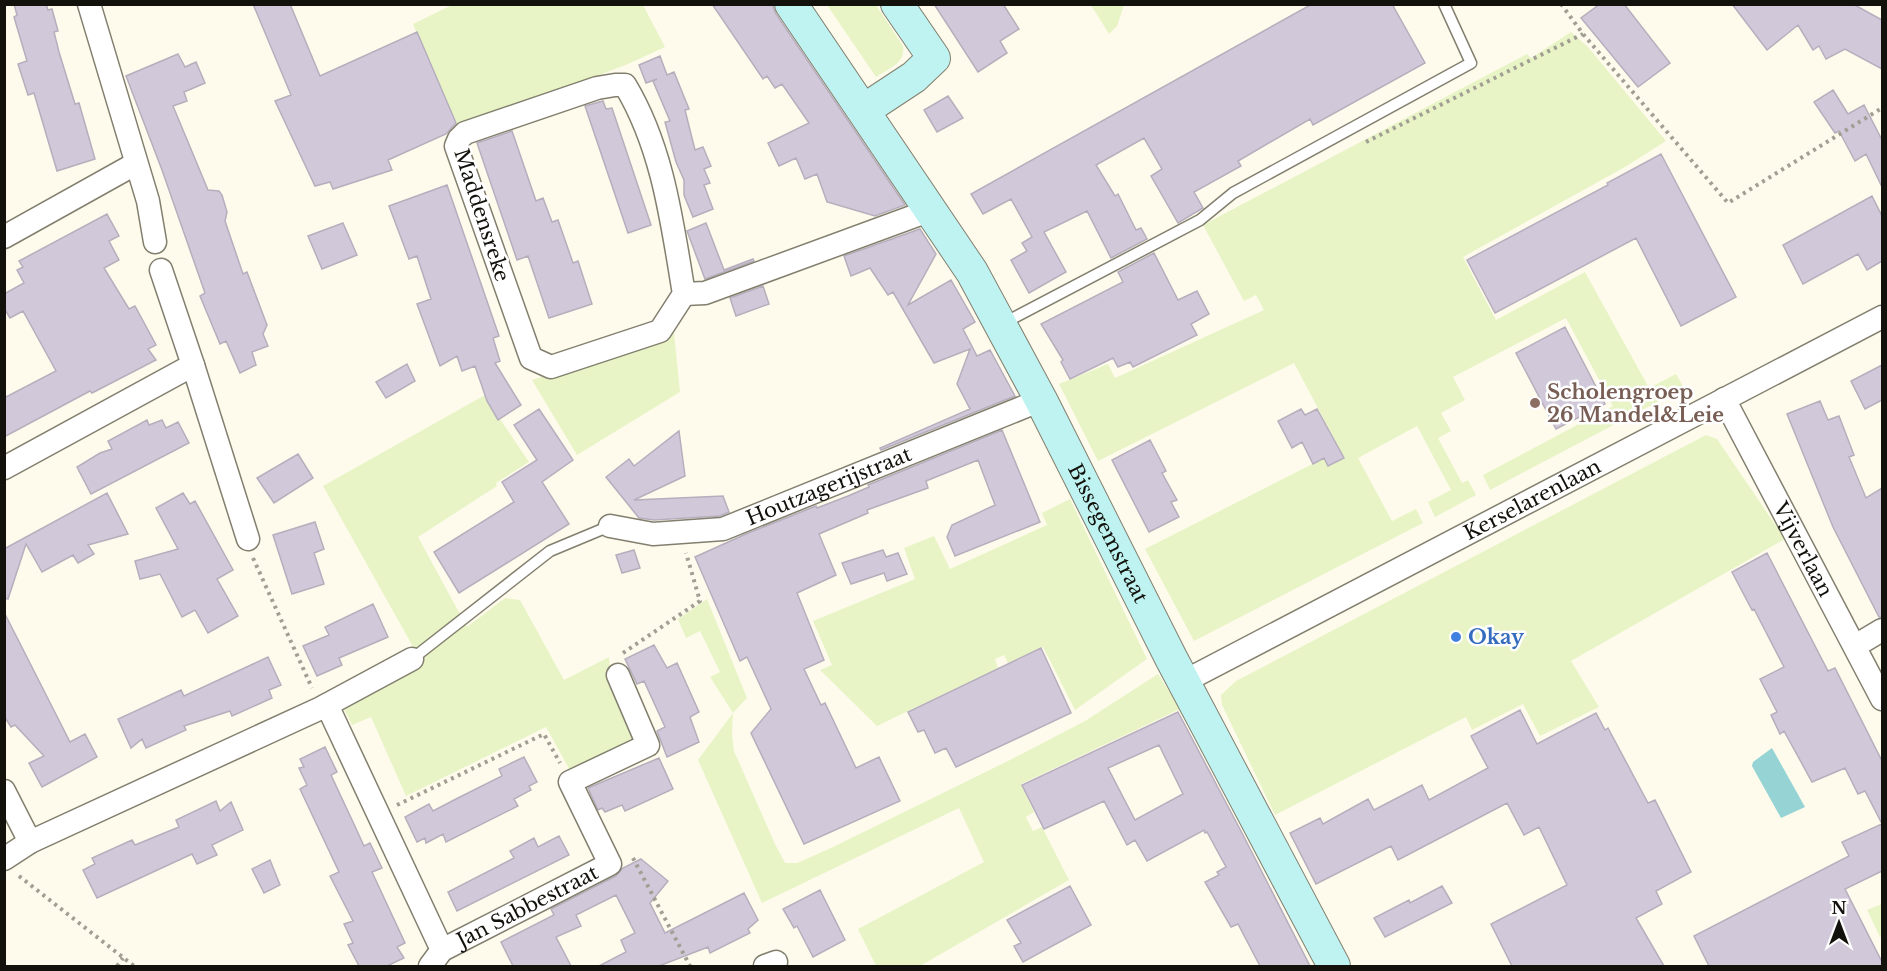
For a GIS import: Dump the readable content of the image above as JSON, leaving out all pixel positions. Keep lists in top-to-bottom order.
{
  "streets": {
    "street": [
      "Maddensreke",
      "Houtzagerijstraat",
      "Kerselarenlaan",
      "Bissegemstraat",
      "Vijverlaan",
      "Jan Sabbestraat"
    ]
  },
  "crossings": [
    ["Houtzagerijstraat", "Bissegemstraat"],
    ["Kerselarenlaan", "Bissegemstraat"],
    ["Kerselarenlaan", "Vijverlaan"]
  ],
  "places": ["Scholengroep 26 Mandel&Leie", "Okay"],
  "north": "top"
}
